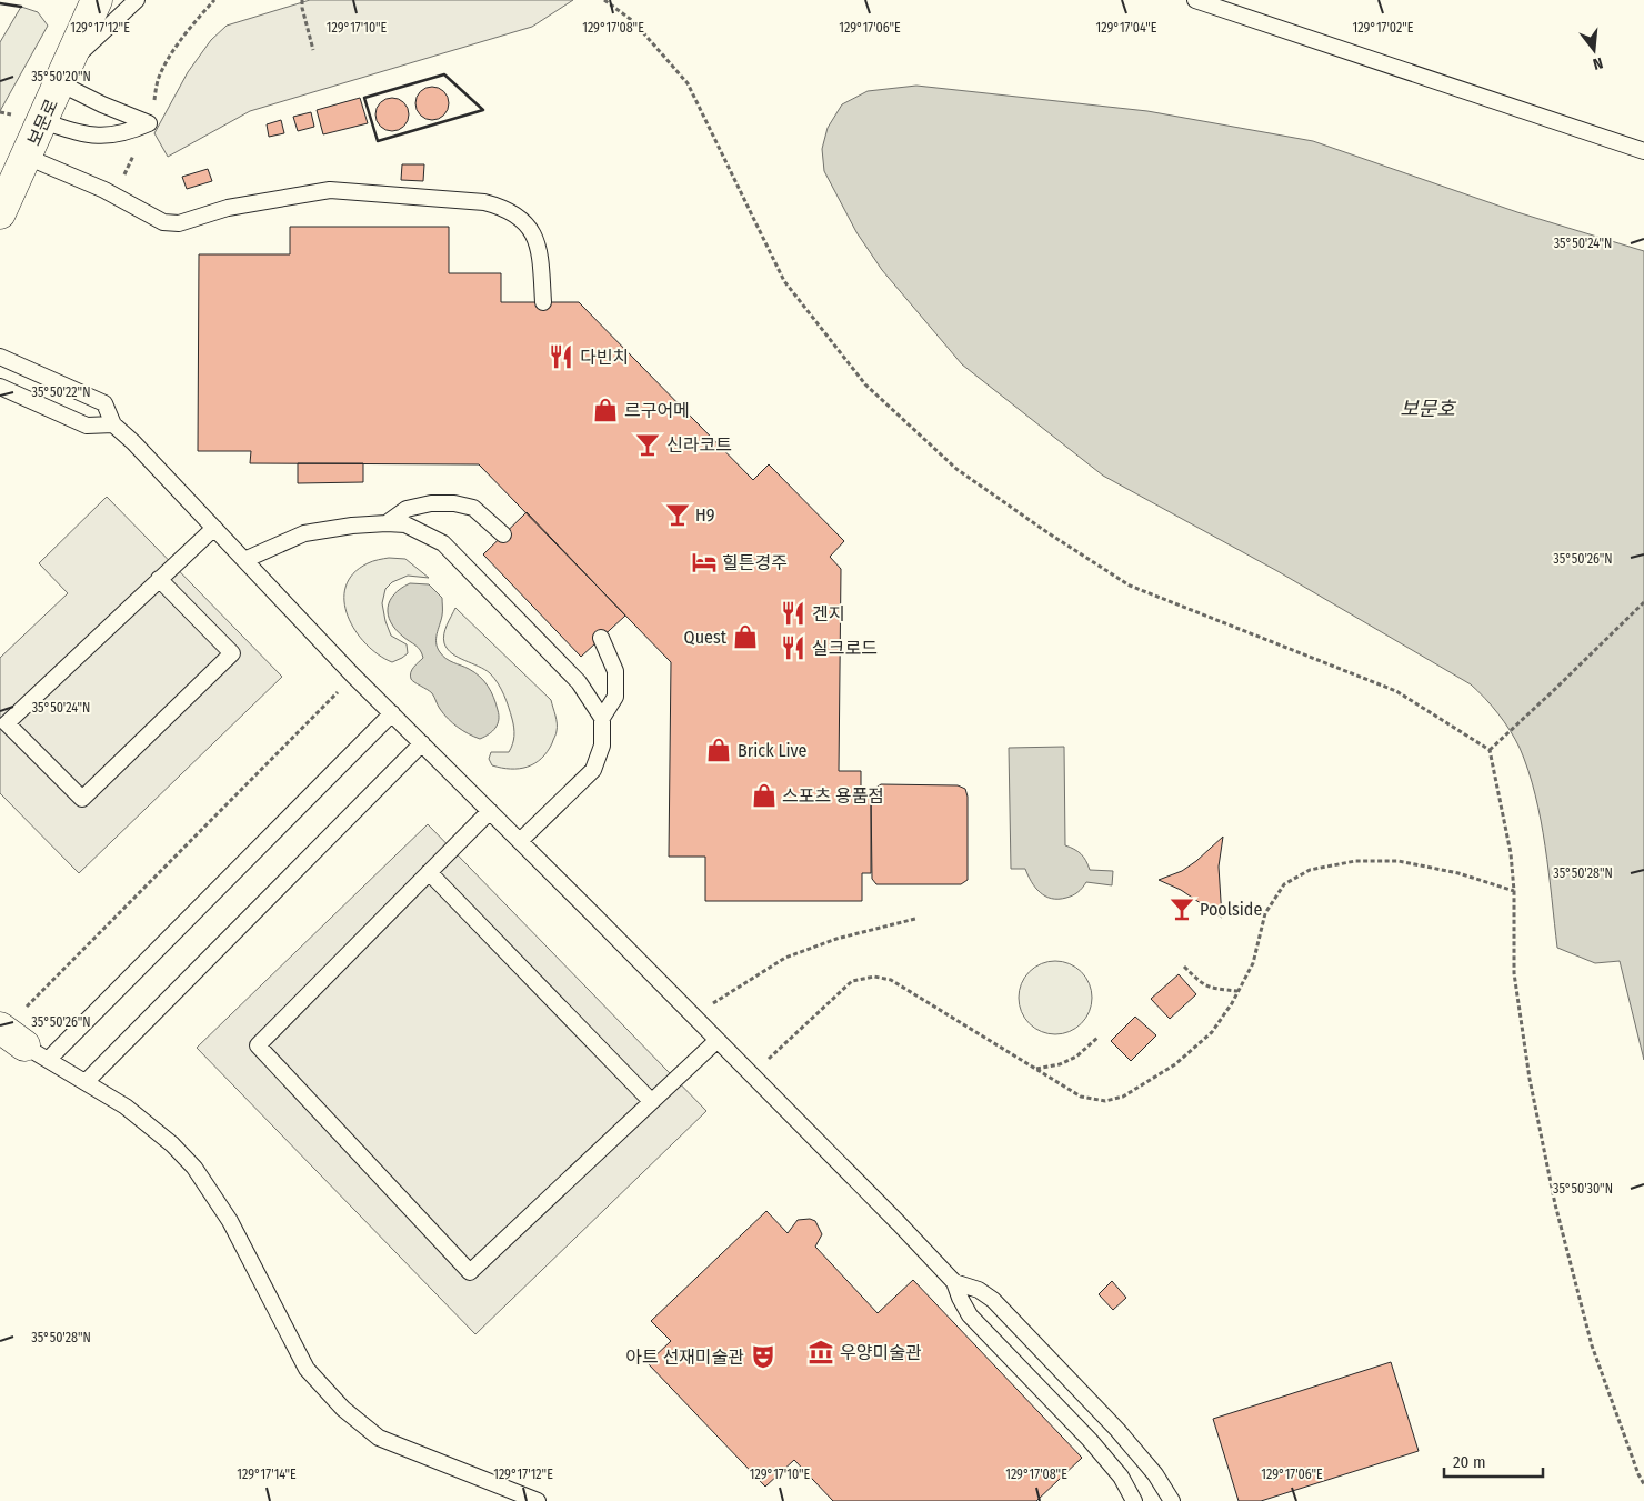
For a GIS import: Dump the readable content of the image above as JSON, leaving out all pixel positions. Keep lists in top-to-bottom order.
{
  "streets": {
    "street": ["보문로"]
  },
  "water": ["보문호"],
  "places": {
    "restaurant": ["다빈치", "겐지", "실크로드"],
    "shop": [
      "르구어메",
      "Quest",
      "Brick Live",
      "스포츠 용품점"
    ],
    "bar": ["신라코트", "H9", "Poolside"],
    "hotel": ["힐튼경주"],
    "museum": ["우양미술관"],
    "theatre": ["아트 선재미술관"]
  },
  "scale_bar": "20 m",
  "north": "bottom",
  "coordinates": [
    "129°17'12\"E",
    "129°17'10\"E",
    "129°17'08\"E",
    "129°17'06\"E",
    "129°17'04\"E",
    "129°17'02\"E",
    "35°50'20\"N",
    "35°50'24\"N",
    "35°50'22\"N",
    "35°50'26\"N",
    "35°50'28\"N",
    "35°50'30\"N",
    "129°17'14\"E"
  ]
}
